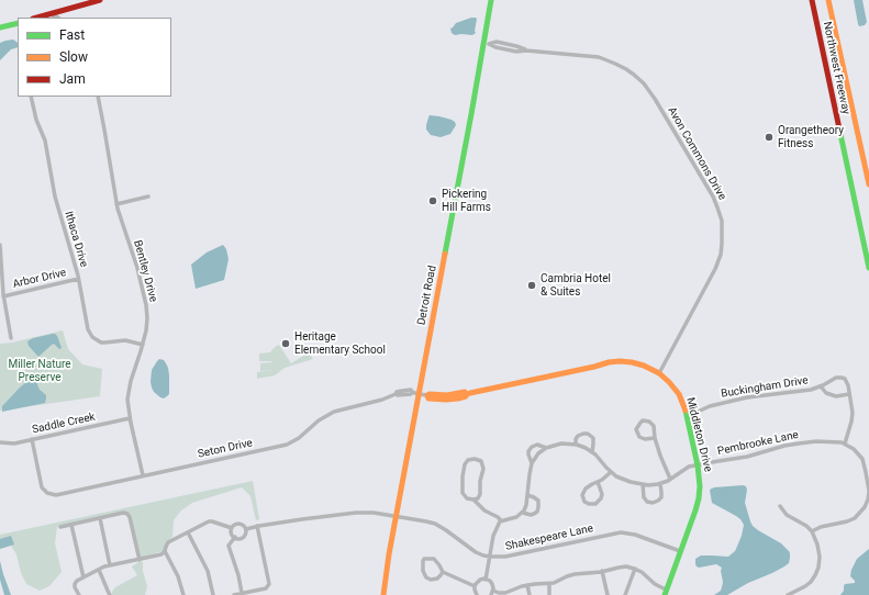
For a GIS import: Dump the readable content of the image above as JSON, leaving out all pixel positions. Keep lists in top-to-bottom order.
{
  "streets": {
    "main road": ["Northwest Freeway", "Detroit Road", "Middleton Drive"],
    "street": [
      "Avon Commons Drive",
      "Ithaca Drive",
      "Bentley Drive",
      "Arbor Drive",
      "Buckingham Drive",
      "Saddle Creek",
      "Pembrooke Lane",
      "Seton Drive",
      "Shakespeare Lane"
    ]
  },
  "crossings": [
    ["Avon Commons Drive", "Detroit Road"],
    ["Avon Commons Drive", "Middleton Drive"],
    ["Ithaca Drive", "Bentley Drive"],
    ["Ithaca Drive", "Arbor Drive"],
    ["Bentley Drive", "Saddle Creek"],
    ["Bentley Drive", "Seton Drive"],
    ["Detroit Road", "Middleton Drive"],
    ["Detroit Road", "Seton Drive"],
    ["Detroit Road", "Shakespeare Lane"],
    ["Buckingham Drive", "Middleton Drive"],
    ["Buckingham Drive", "Pembrooke Lane"],
    ["Saddle Creek", "Seton Drive"],
    ["Middleton Drive", "Pembrooke Lane"],
    ["Middleton Drive", "Seton Drive"],
    ["Middleton Drive", "Shakespeare Lane"]
  ],
  "parks": ["Miller Nature Preserve"],
  "places": [
    "Orangetheory Fitness",
    "Pickering Hill Farms",
    "Cambria Hotel & Suites",
    "Heritage Elementary School"
  ],
  "legend": ["Fast", "Slow", "Jam"]
}
